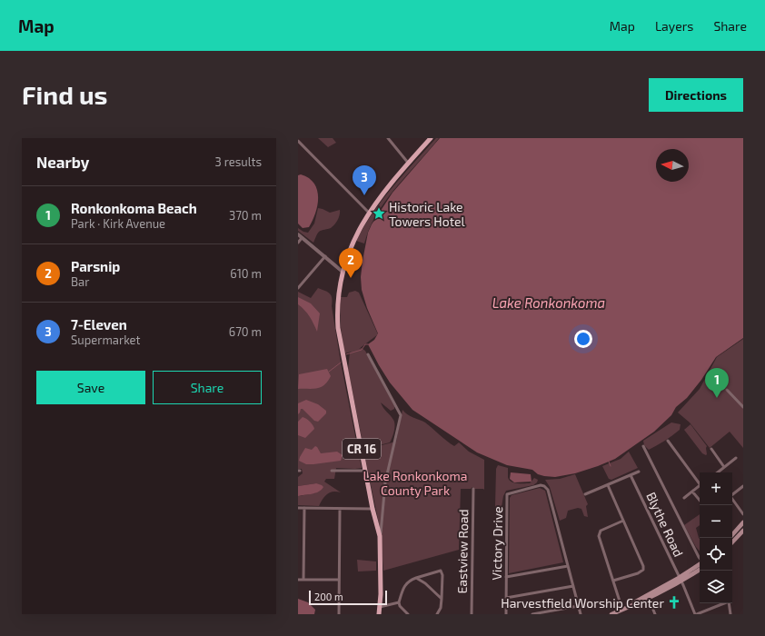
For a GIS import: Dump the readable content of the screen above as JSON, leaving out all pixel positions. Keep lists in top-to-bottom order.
{
  "streets": {
    "main road": ["CR 16"],
    "street": ["Blythe Road", "Victory Drive", "Eastview Road"]
  },
  "water": ["Lake Ronkonkoma"],
  "parks": ["Lake Ronkonkoma County Park"],
  "places": {
    "place": ["Historic Lake Towers Hotel"],
    "church": ["Harvestfield Worship Center"]
  },
  "scale_bar": "200 m",
  "north": "left",
  "page": {
    "header": "Map",
    "nav": ["Map", "Layers", "Share"],
    "buttons": [
      "Directions",
      ["Save", "Share"]
    ],
    "title": "Find us",
    "heading": ["Nearby", "3 results"],
    "pins": ["3", "2", "1"],
    "list": [
      {
        "mark": "1",
        "name": "Ronkonkoma Beach",
        "note": "Park · Kirk Avenue",
        "value": "370 m"
      },
      {
        "mark": "2",
        "name": "Parsnip",
        "note": "Bar",
        "value": "610 m"
      },
      {
        "mark": "3",
        "name": "7-Eleven",
        "note": "Supermarket",
        "value": "670 m"
      }
    ],
    "map_buttons": ["+", "−"],
    "scale": "200 m"
  }
}
